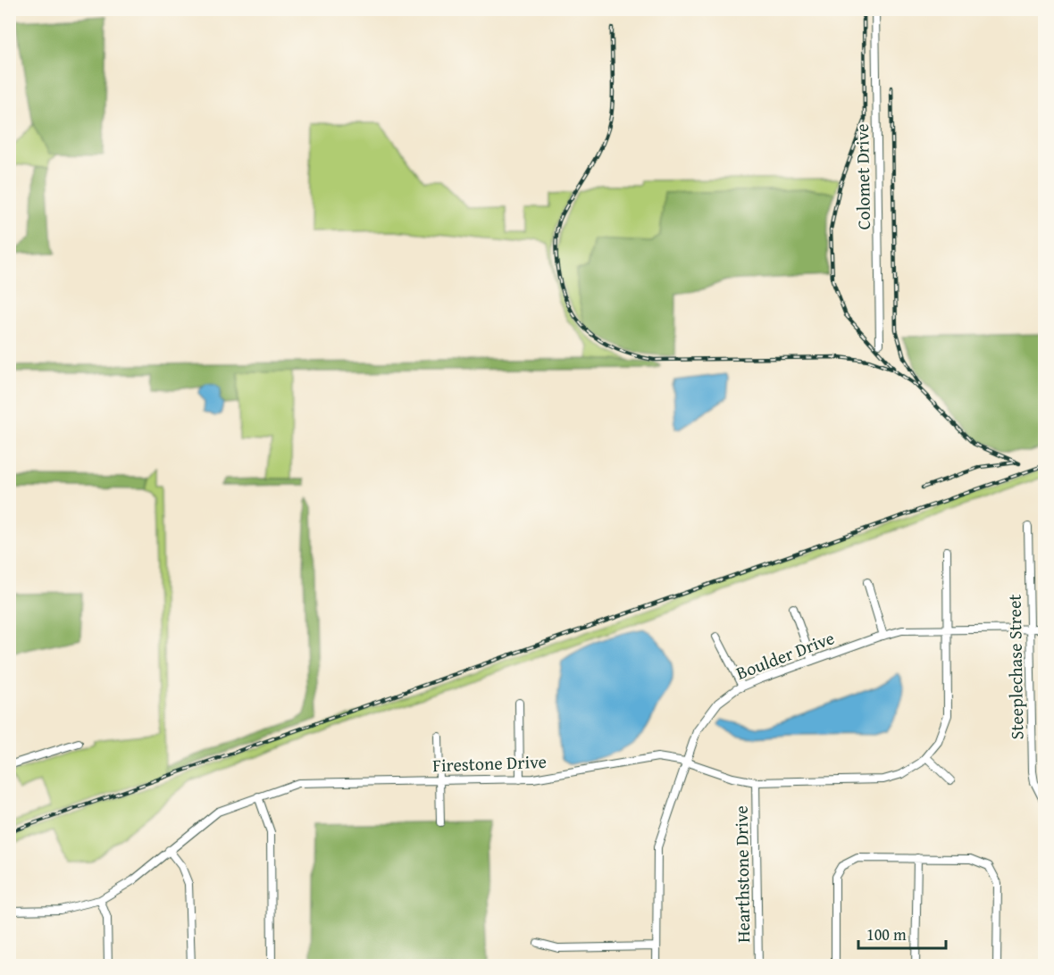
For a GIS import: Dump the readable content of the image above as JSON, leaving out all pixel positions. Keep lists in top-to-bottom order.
{
  "streets": {
    "street": [
      "Colomet Drive",
      "Boulder Drive",
      "Steeplechase Street",
      "Firestone Drive",
      "Hearthstone Drive"
    ]
  },
  "crossings": [
    ["Boulder Drive", "Steeplechase Street"],
    ["Boulder Drive", "Firestone Drive"],
    ["Firestone Drive", "Hearthstone Drive"]
  ],
  "scale_bar": "100 m"
}
